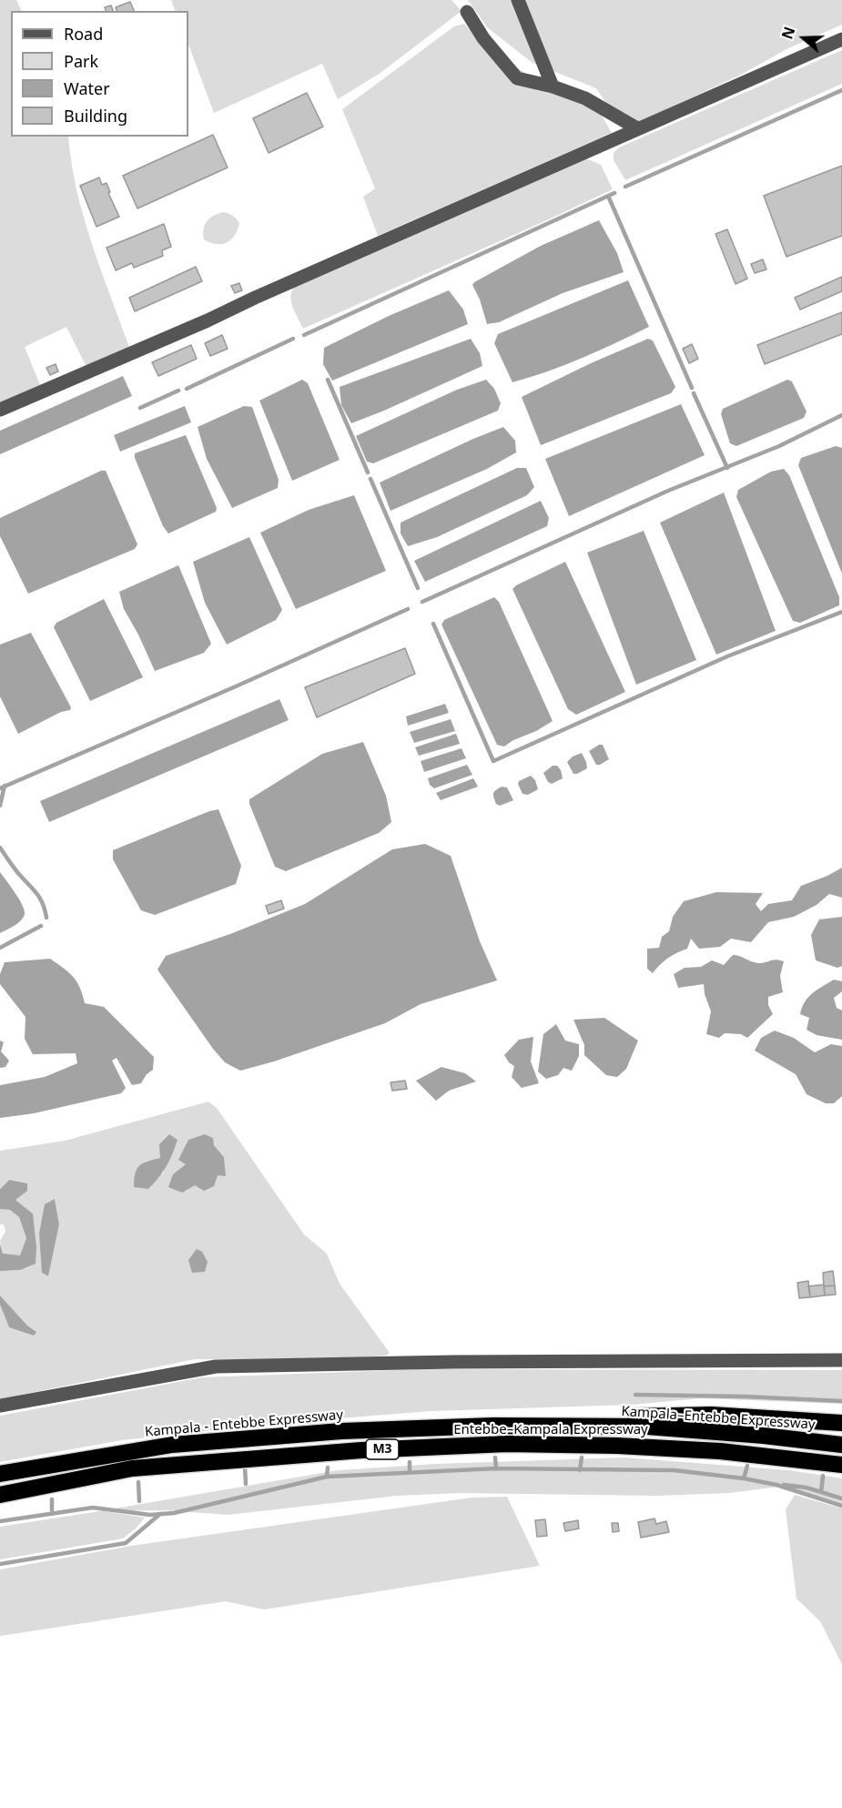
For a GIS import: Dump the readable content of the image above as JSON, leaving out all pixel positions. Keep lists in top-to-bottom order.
{
  "streets": {
    "highway": [
      "Kampala–Entebbe Expressway",
      "Kampala - Entebbe Expressway",
      "Entebbe–Kampala Expressway",
      "M3"
    ]
  },
  "crossings": [
    ["Kampala–Entebbe Expressway", "Kampala - Entebbe Expressway"]
  ],
  "legend": [
    "Road",
    "Park",
    "Water",
    "Building"
  ],
  "north": "left"
}
